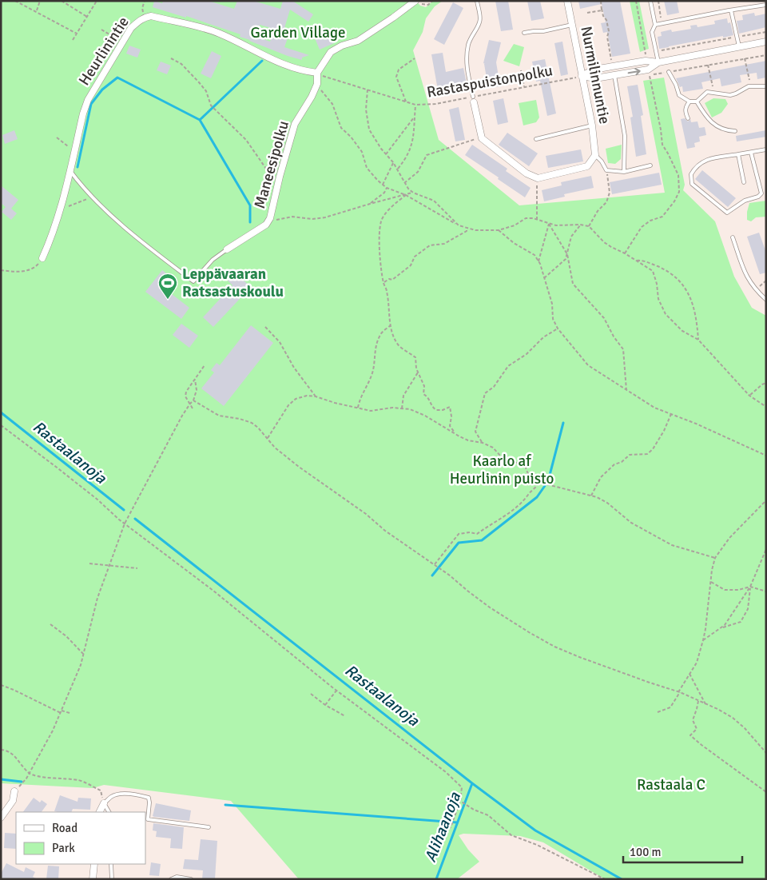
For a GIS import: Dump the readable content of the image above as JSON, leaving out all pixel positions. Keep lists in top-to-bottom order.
{
  "streets": {
    "street": ["Heurlinintie", "Nurmilinnuntie", "Maneesipolku"],
    "path": ["Rastaspuistonpolku"]
  },
  "crossings": [
    ["Heurlinintie", "Rastaspuistonpolku"],
    ["Heurlinintie", "Maneesipolku"],
    ["Nurmilinnuntie", "Rastaspuistonpolku"]
  ],
  "water": ["Rastaalanoja", "Alihaanoja"],
  "parks": ["Garden Village", "Kaarlo af Heurlinin puisto", "Rastaala C"],
  "places": {
    "sports": ["Leppävaaran Ratsastuskoulu"]
  },
  "legend": ["Road", "Park"],
  "scale_bar": "100 m"
}
